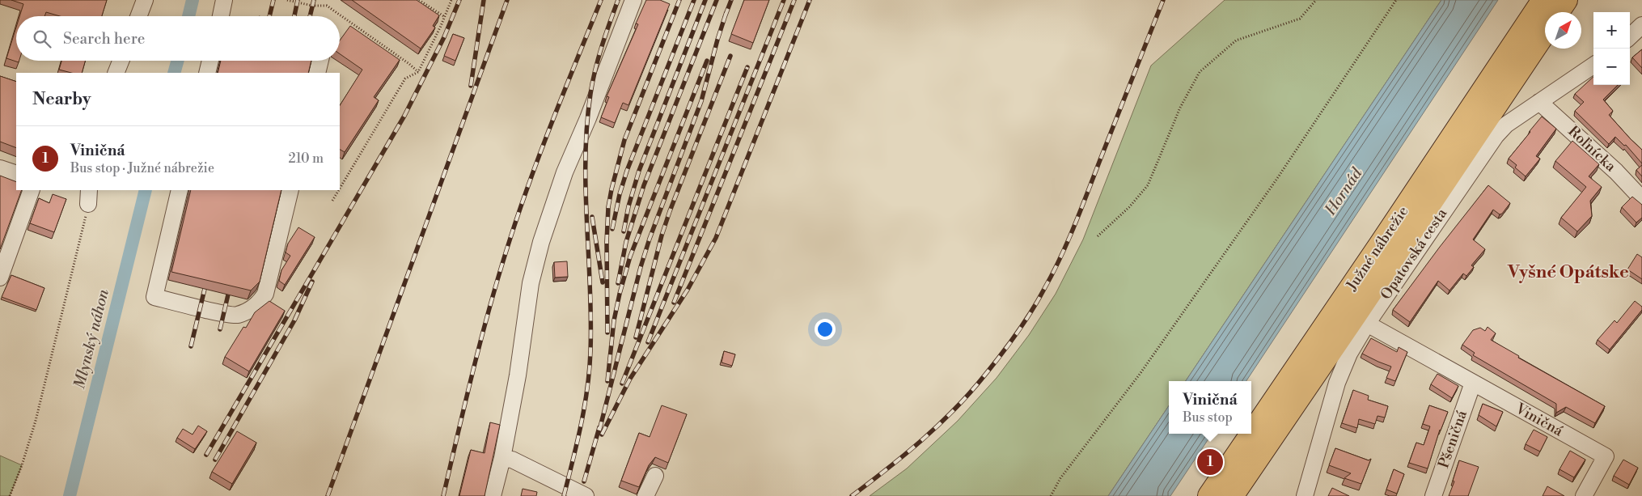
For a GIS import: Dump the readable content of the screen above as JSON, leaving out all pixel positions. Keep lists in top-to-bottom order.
{
  "streets": {
    "highway": ["Južné nábrežie"],
    "street": [
      "Roľnícka",
      "Opatovská cesta",
      "Viničná",
      "Pšeničná"
    ]
  },
  "crossings": [
    ["Roľnícka", "Opatovská cesta"],
    ["Opatovská cesta", "Viničná"],
    ["Viničná", "Pšeničná"]
  ],
  "districts": ["Vyšné Opátske"],
  "water": ["Hornád", "Mlynský náhon"],
  "north": "top right",
  "page": {
    "map_buttons": ["+", "−"],
    "search": "Search here",
    "heading": "Nearby",
    "list": [
      {
        "mark": "1",
        "name": "Viničná",
        "note": "Bus stop · Južné nábrežie",
        "value": "210 m"
      }
    ],
    "popup": ["Viničná", "Bus stop"],
    "pins": "1"
  }
}
